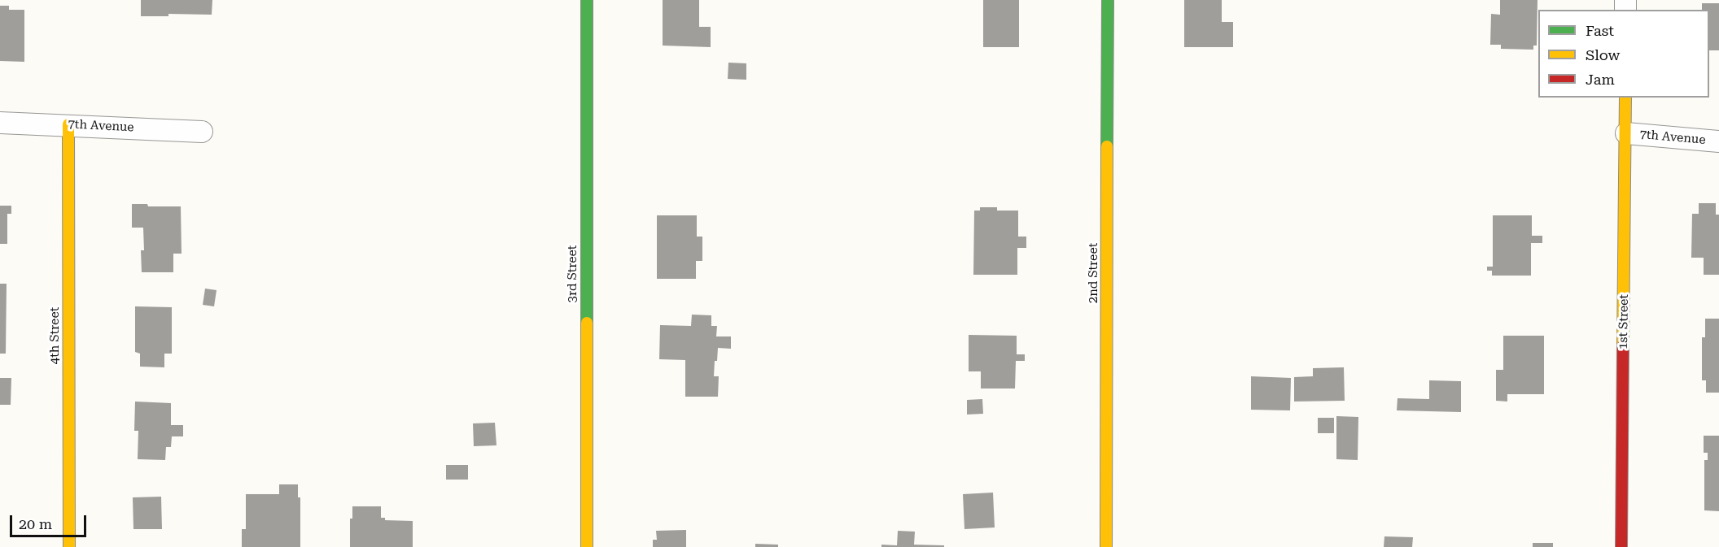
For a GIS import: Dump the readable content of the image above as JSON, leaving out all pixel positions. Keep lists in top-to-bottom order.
{
  "streets": {
    "street": [
      "7th Avenue",
      "2nd Street",
      "3rd Street",
      "1st Street",
      "4th Street"
    ]
  },
  "crossings": [
    ["7th Avenue", "1st Street"],
    ["7th Avenue", "4th Street"]
  ],
  "legend": ["Fast", "Slow", "Jam"],
  "scale_bar": "20 m"
}
